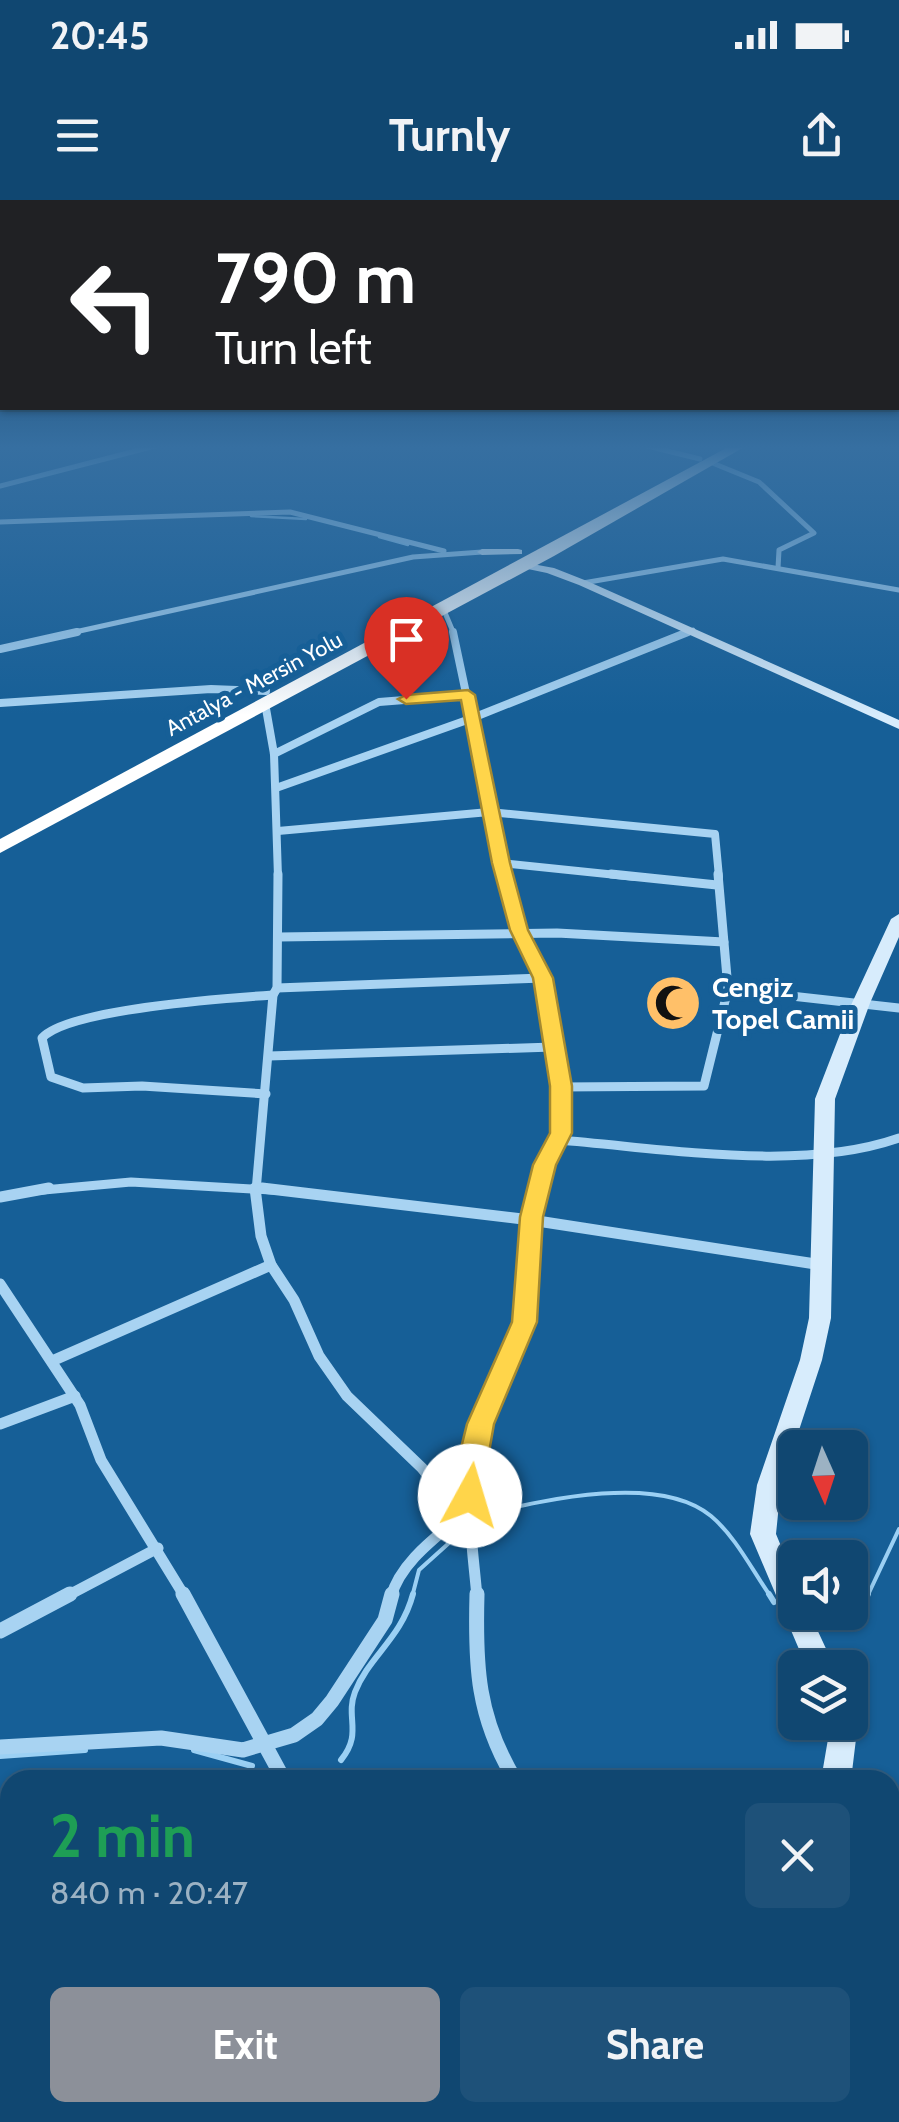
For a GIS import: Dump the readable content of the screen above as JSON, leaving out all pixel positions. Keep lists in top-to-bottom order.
{
  "streets": {
    "highway": ["Antalya - Mersin Yolu"]
  },
  "places": {
    "mosque": ["Cengiz Topel Camii"]
  },
  "north": "bottom",
  "page": {
    "status": "20:45",
    "header": "Turnly",
    "turn": ["790 m", "Turn left"],
    "heading": ["2 min", "840 m · 20:47"],
    "buttons": ["Exit", "Share"]
  }
}
